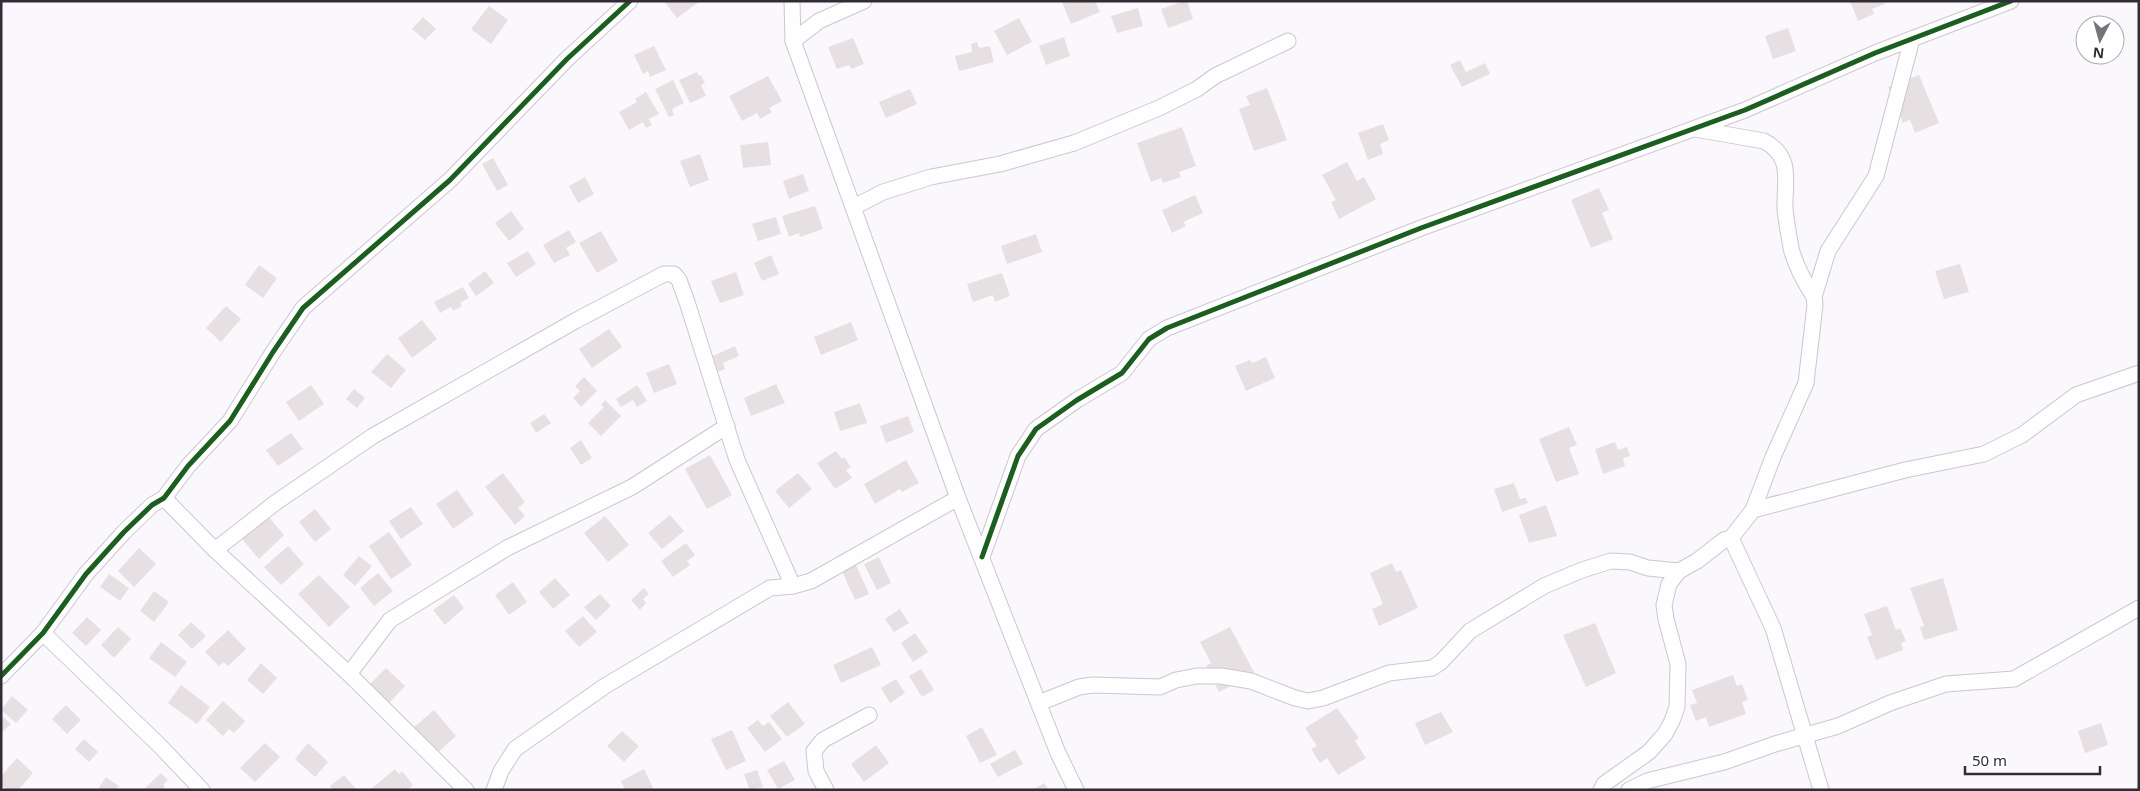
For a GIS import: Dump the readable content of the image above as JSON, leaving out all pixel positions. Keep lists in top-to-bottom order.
{
  "scale_bar": "50 m",
  "north": "bottom"
}
